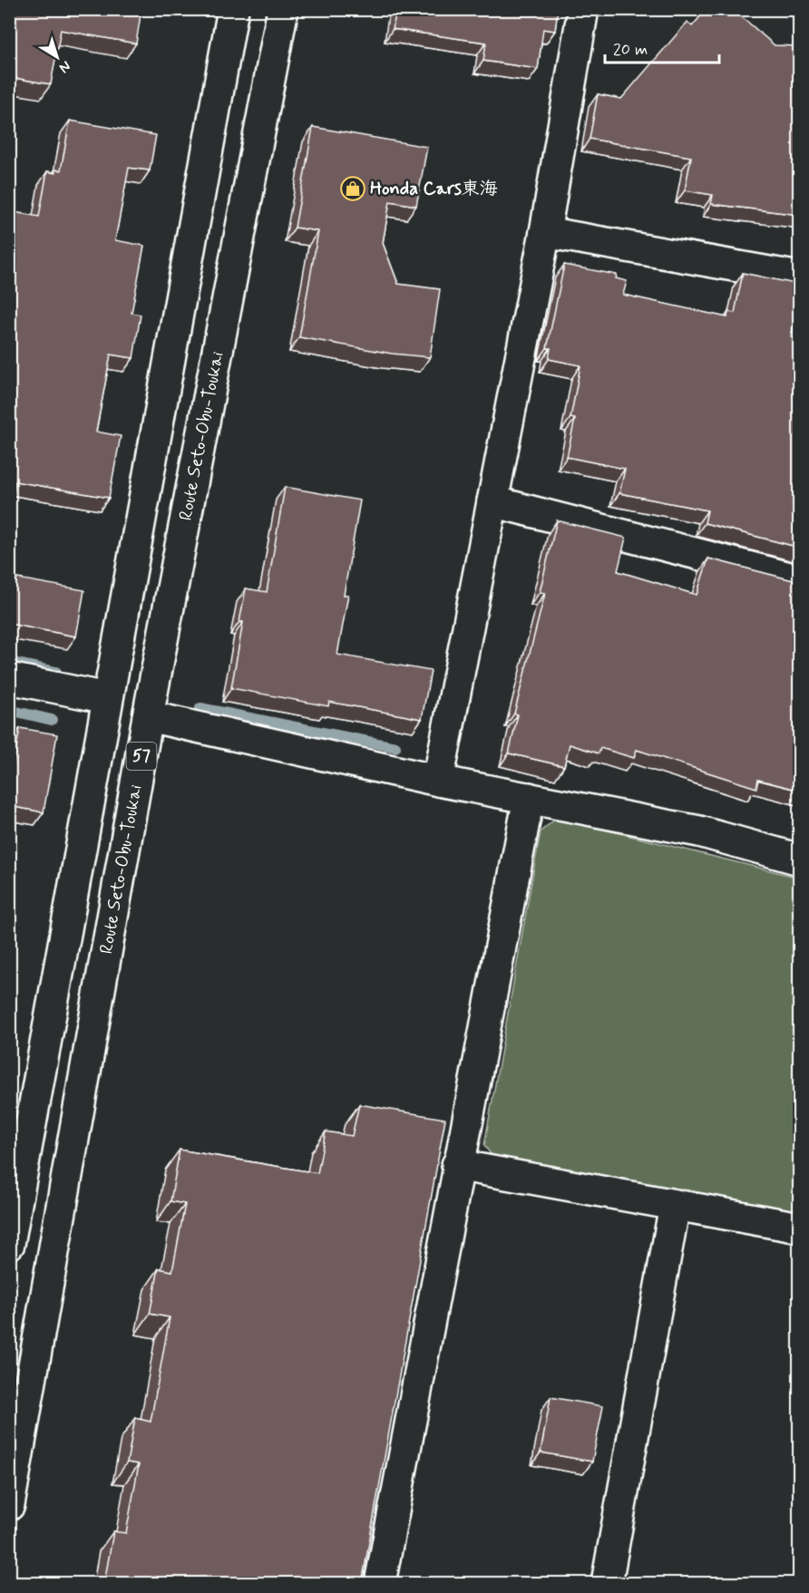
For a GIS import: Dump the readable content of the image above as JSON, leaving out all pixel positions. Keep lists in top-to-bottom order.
{
  "streets": {
    "street": ["Route Seto-Obu-Toukai", "57"]
  },
  "places": {
    "shop": ["Honda Cars東海"]
  },
  "scale_bar": "20 m",
  "north": "bottom right"
}
